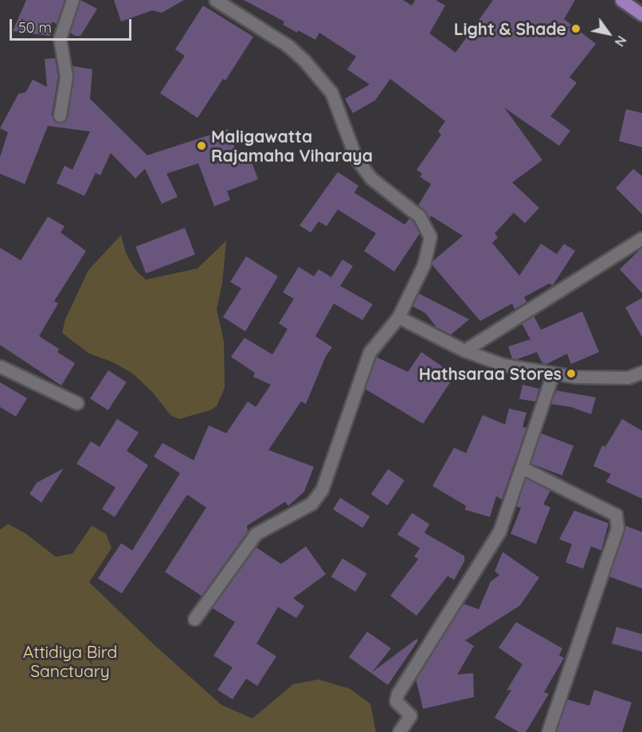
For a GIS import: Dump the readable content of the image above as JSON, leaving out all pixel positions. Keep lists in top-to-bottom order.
{
  "parks": ["Attidiya Bird Sanctuary"],
  "places": ["Light & Shade", "Maligawatta Rajamaha Viharaya", "Hathsaraa Stores"],
  "scale_bar": "50 m",
  "north": "bottom right"
}
